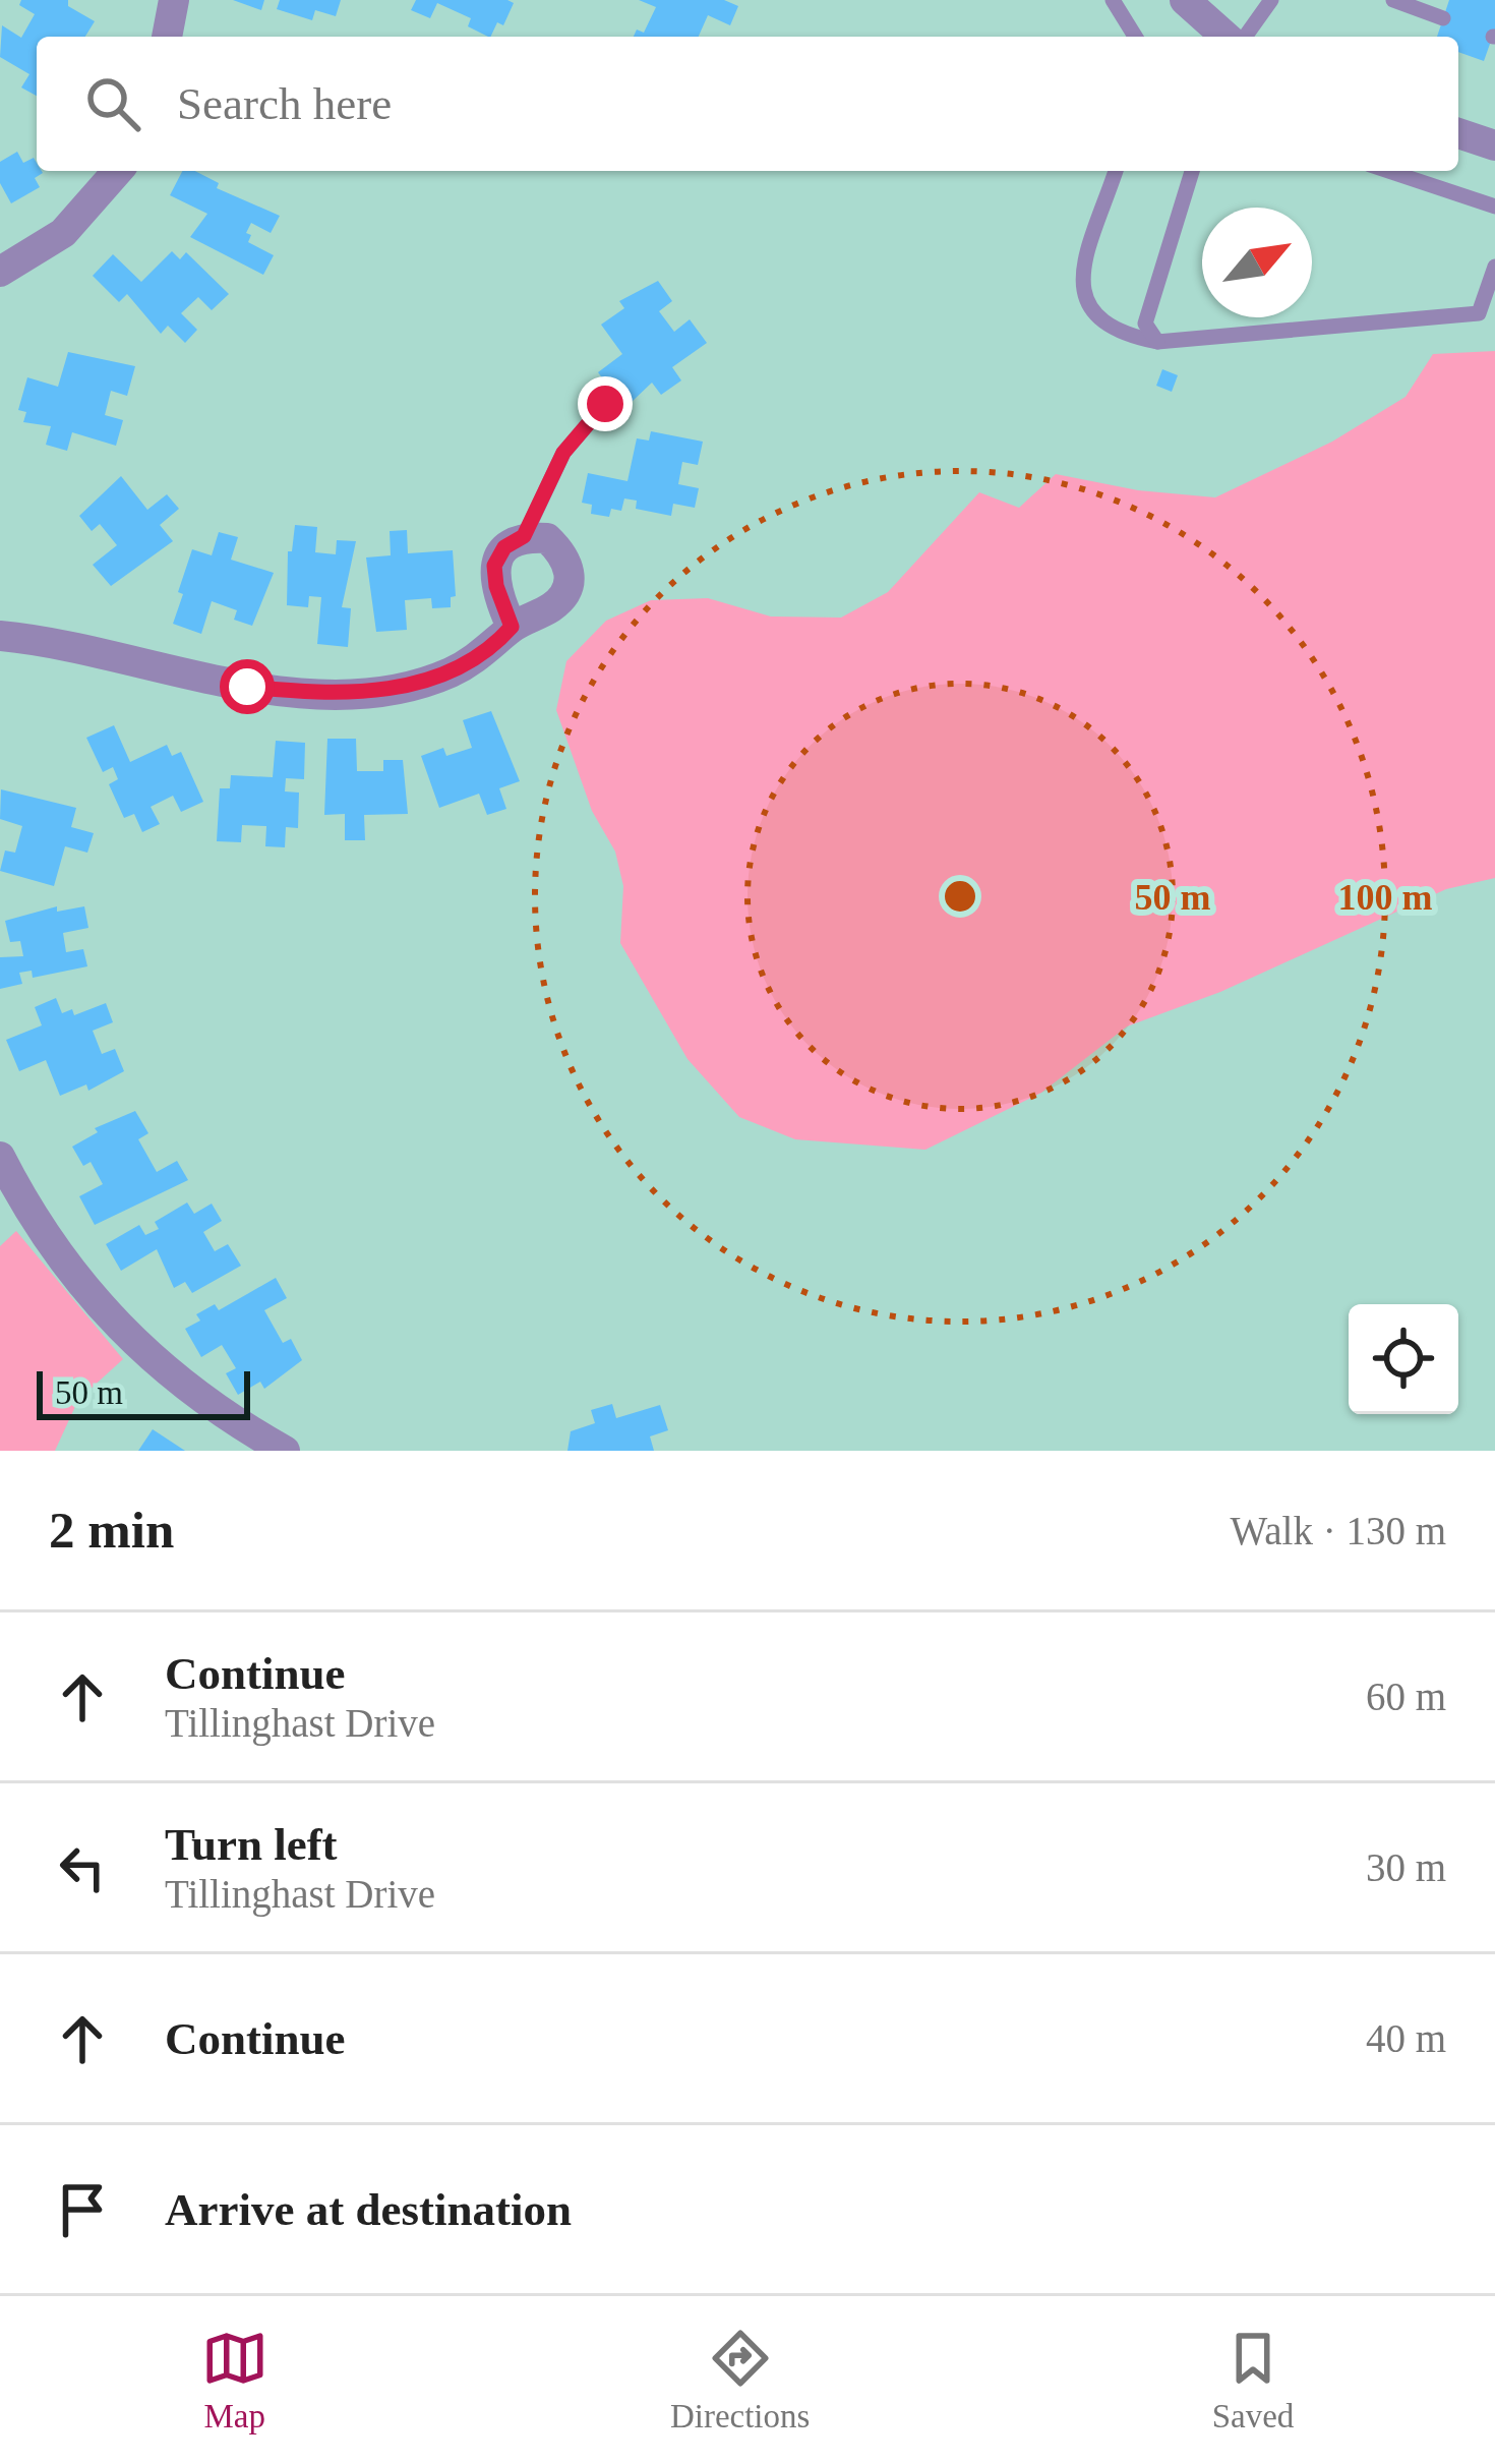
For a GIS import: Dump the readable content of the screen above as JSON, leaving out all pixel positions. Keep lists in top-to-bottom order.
{
  "scale_bar": "50 m",
  "north": "top right",
  "page": {
    "search": "Search here",
    "scale": "50 m",
    "heading": ["2 min", "Walk · 130 m"],
    "list": [
      ["Continue", "Tillinghast Drive", "60 m"],
      ["Turn left", "Tillinghast Drive", "30 m"],
      ["Continue", "40 m"],
      "Arrive at destination"
    ],
    "nav": ["Map", "Directions", "Saved"]
  },
  "rings": ["50 m", "100 m"]
}
